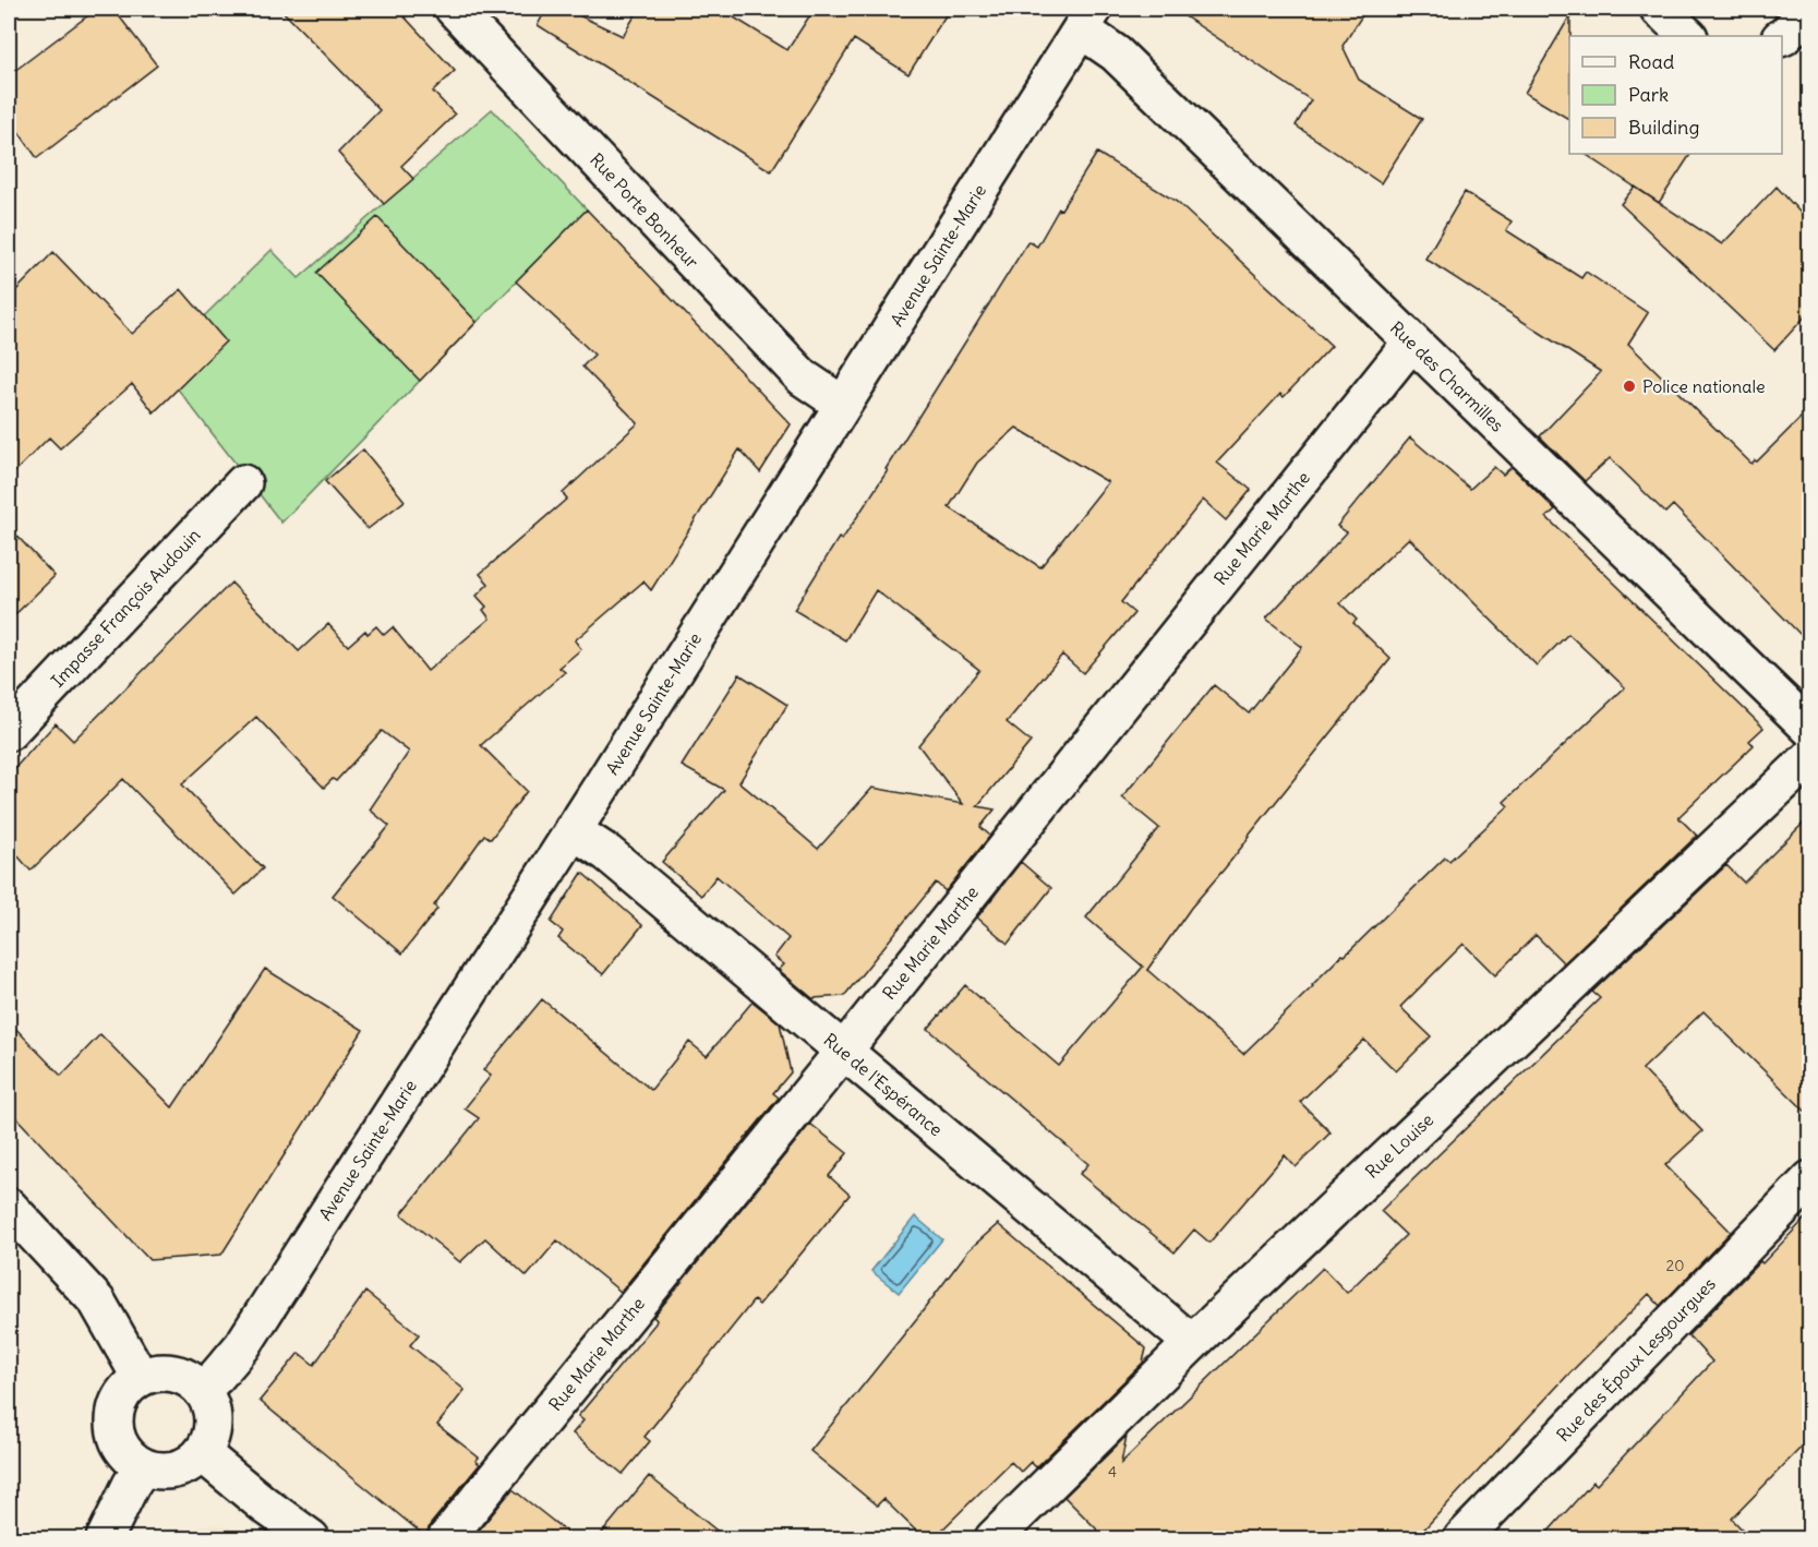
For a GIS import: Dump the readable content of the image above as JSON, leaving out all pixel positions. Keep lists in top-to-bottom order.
{
  "streets": {
    "street": [
      "Rue Porte Bonheur",
      "Avenue Sainte-Marie",
      "Rue des Charmilles",
      "Rue Marie Marthe",
      "Impasse François Audouin",
      "Rue de l'Espérance",
      "Rue Louise",
      "Rue des Époux Lesgourgues"
    ]
  },
  "crossings": [
    ["Rue Porte Bonheur", "Avenue Sainte-Marie"],
    ["Avenue Sainte-Marie", "Rue des Charmilles"],
    ["Avenue Sainte-Marie", "Rue de l'Espérance"],
    ["Rue des Charmilles", "Rue Marie Marthe"],
    ["Rue Marie Marthe", "Rue de l'Espérance"],
    ["Rue de l'Espérance", "Rue Louise"]
  ],
  "places": ["Police nationale"],
  "house_numbers": ["20", "4"],
  "legend": ["Road", "Park", "Building"]
}
